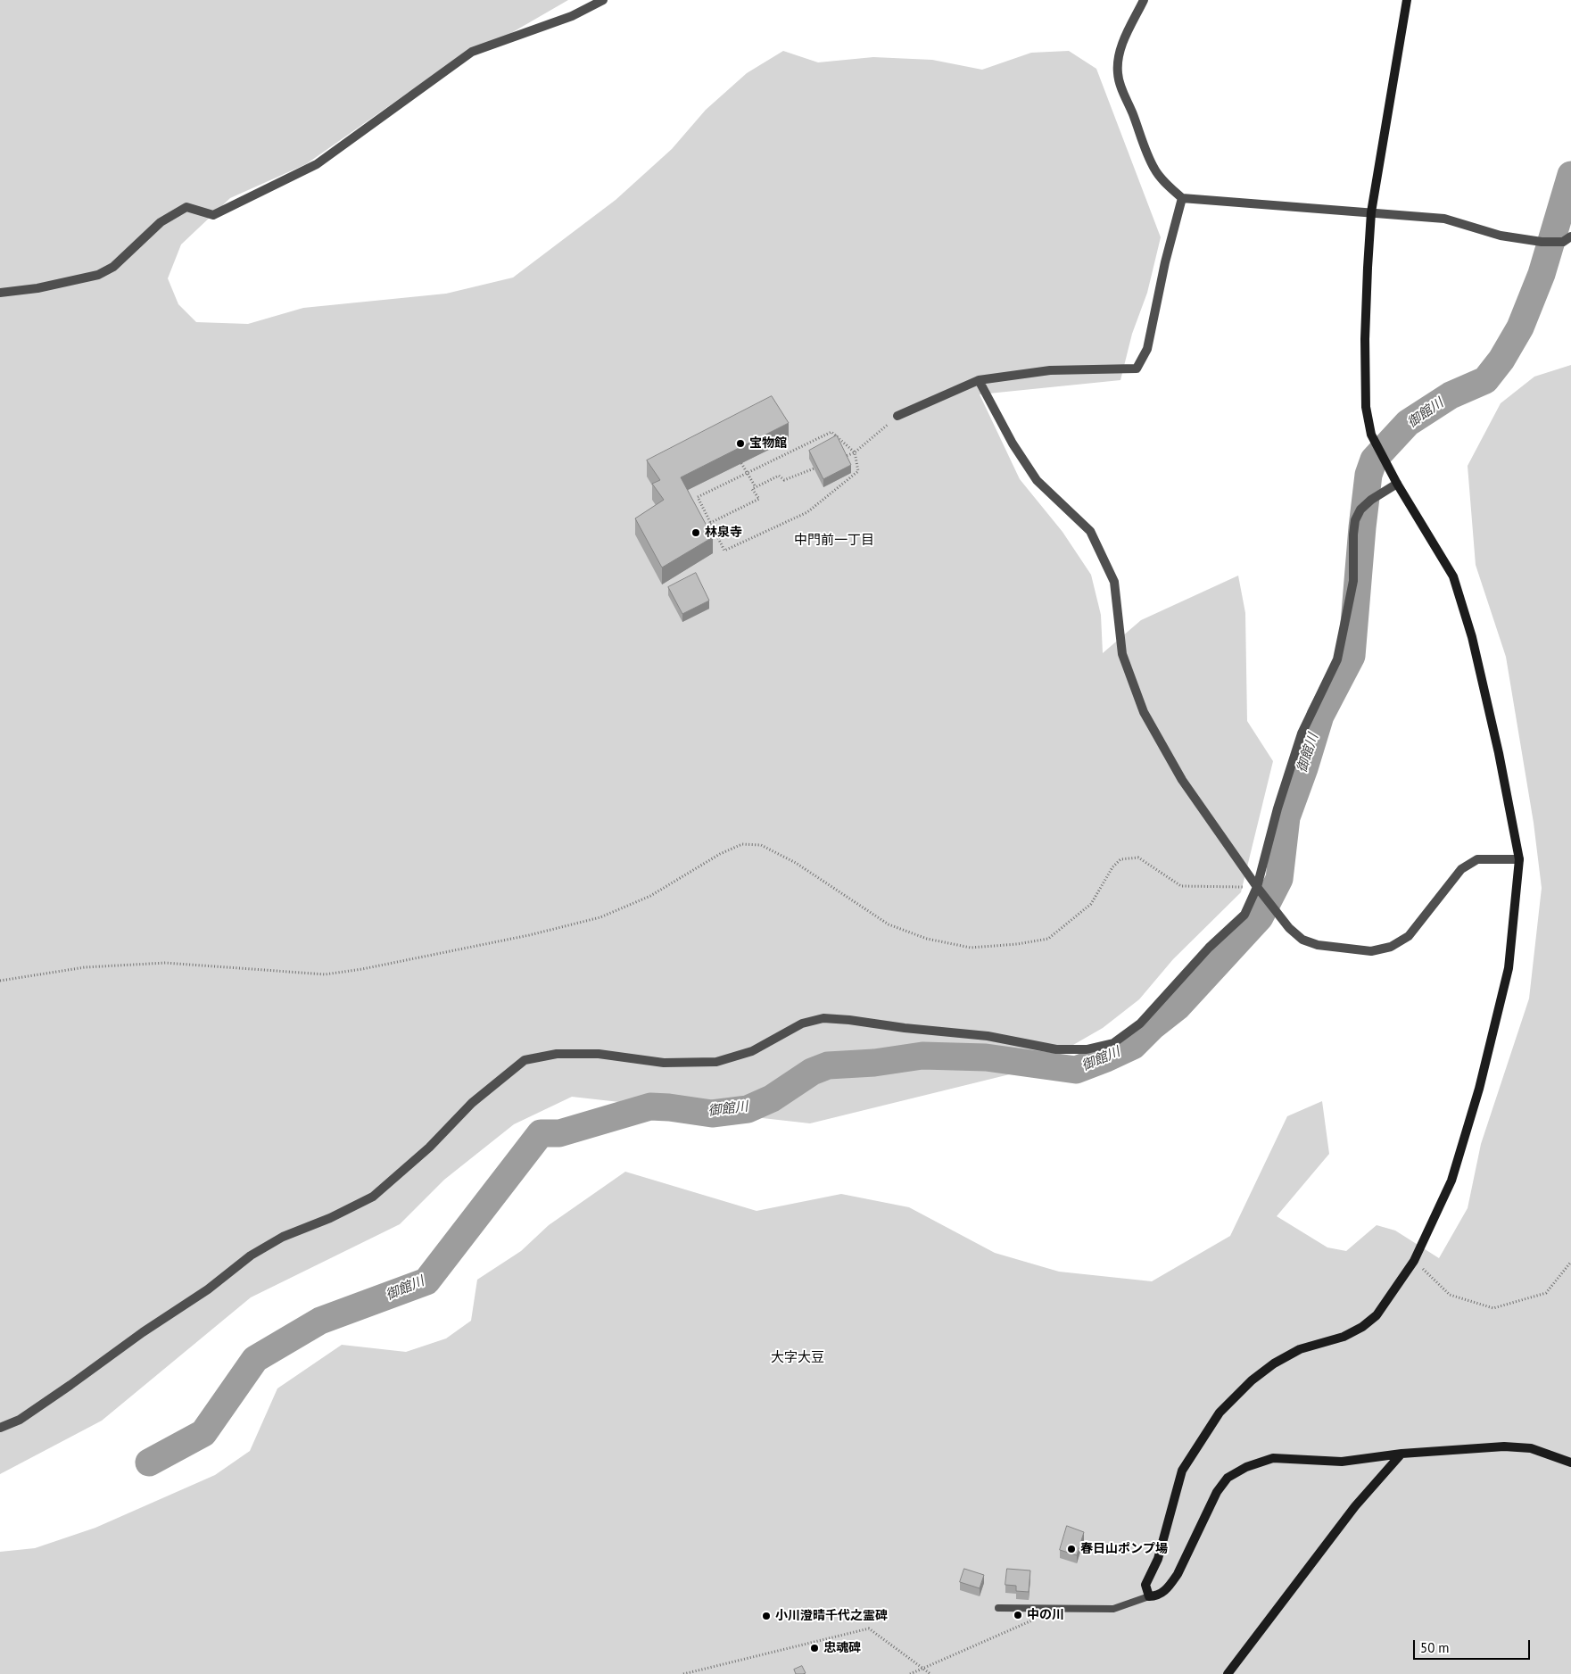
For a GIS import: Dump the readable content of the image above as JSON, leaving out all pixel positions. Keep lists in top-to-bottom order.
{
  "districts": ["中門前一丁目", "大字大豆"],
  "water": ["御館川"],
  "places": [
    "宝物館",
    "林泉寺",
    "春日山ポンプ場",
    "中の川",
    "小川澄晴千代之霊碑",
    "忠魂碑"
  ],
  "scale_bar": "50 m"
}
